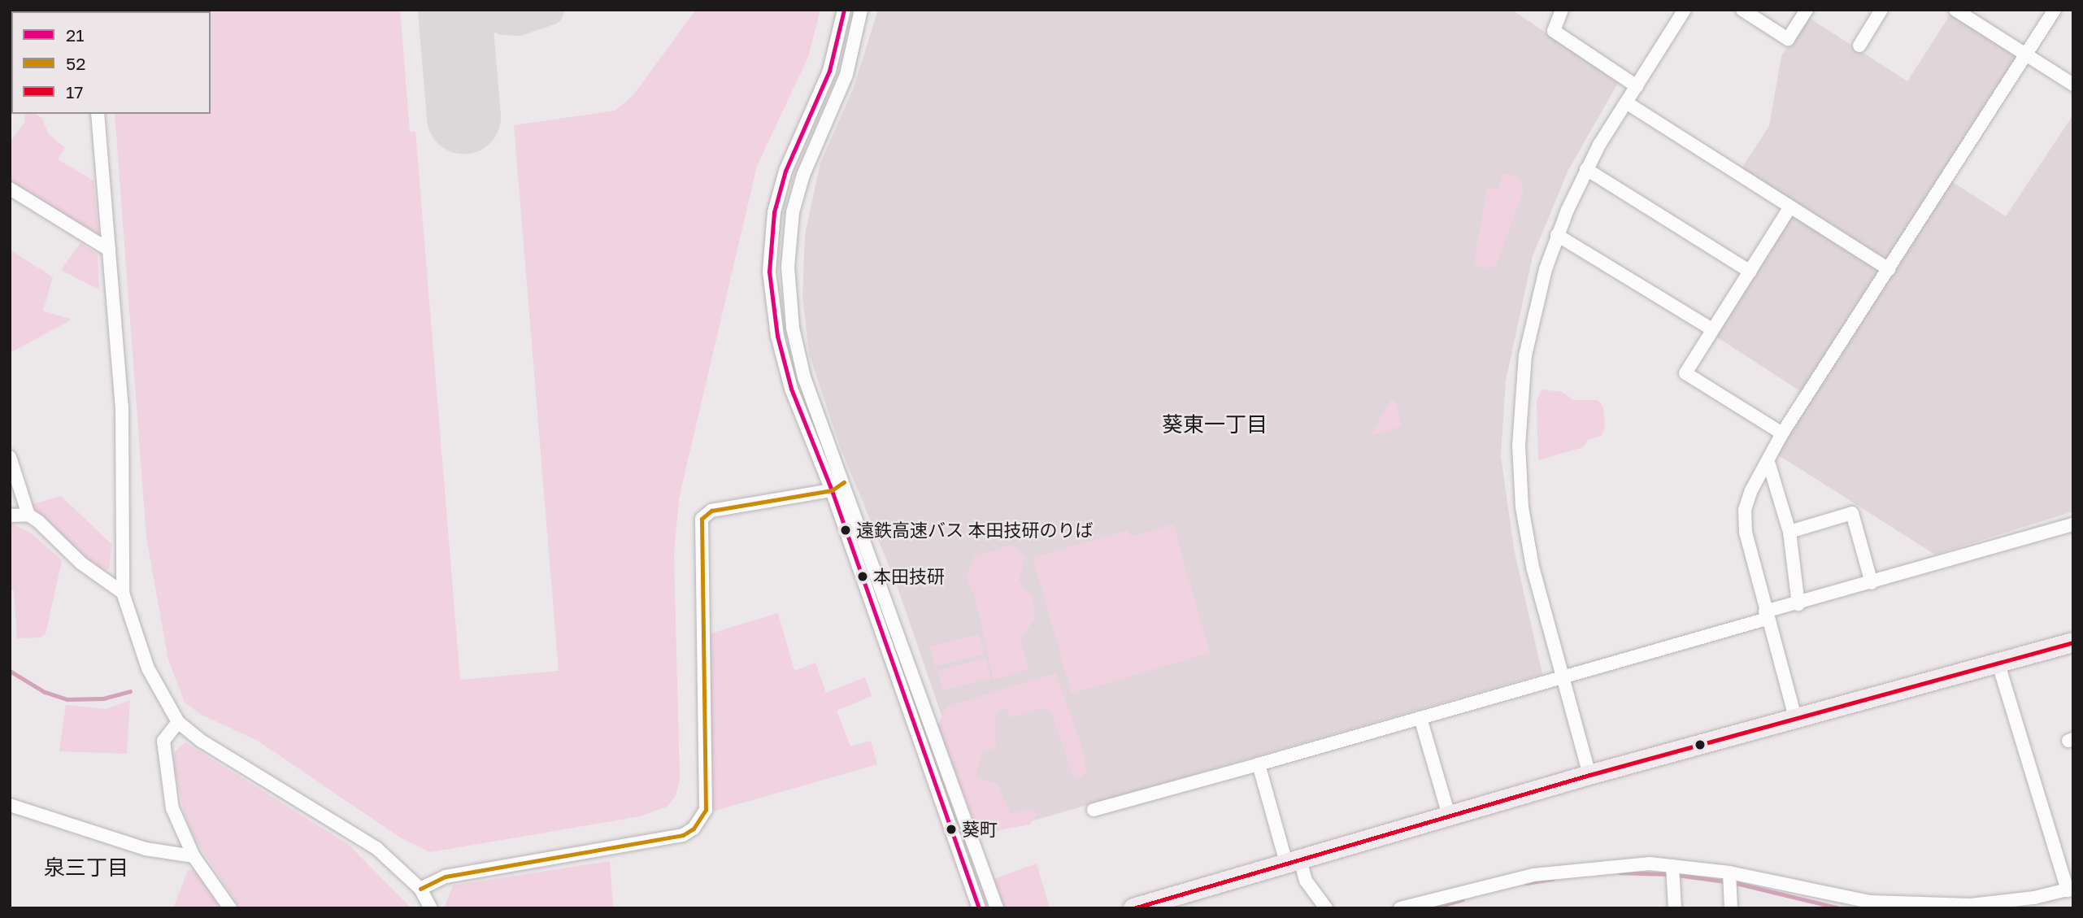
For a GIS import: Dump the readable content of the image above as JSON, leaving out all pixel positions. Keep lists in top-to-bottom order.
{
  "districts": ["葵東一丁目", "泉三丁目"],
  "places": ["遠鉄高速バス 本田技研のりば", "本田技研", "葵町"],
  "lines": ["transit line 21", "transit line 52", "transit line 17"],
  "legend": ["21", "52", "17"]
}
